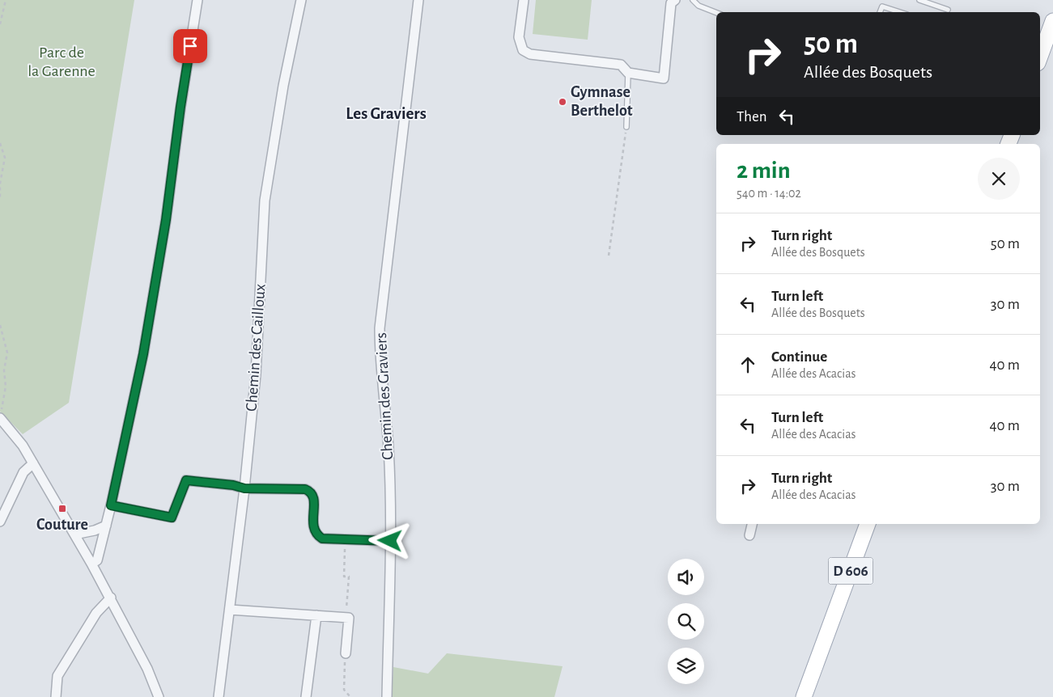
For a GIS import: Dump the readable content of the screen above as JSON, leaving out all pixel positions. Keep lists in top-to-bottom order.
{
  "streets": {
    "main road": ["D 606"],
    "street": ["Chemin des Cailloux", "Chemin des Graviers"]
  },
  "districts": ["Les Graviers"],
  "parks": ["Parc de la Garenne"],
  "places": {
    "other": ["Gymnase Berthelot"],
    "transit": ["Couture"]
  },
  "page": {
    "turn": ["50 m", "Allée des Bosquets"],
    "then": "Then",
    "heading": ["2 min", "540 m · 14:02"],
    "list": [
      {
        "name": "Turn right",
        "note": "Allée des Bosquets",
        "value": "50 m"
      },
      {
        "name": "Turn left",
        "note": "Allée des Bosquets",
        "value": "30 m"
      },
      {
        "name": "Continue",
        "note": "Allée des Acacias",
        "value": "40 m"
      },
      {
        "name": "Turn left",
        "note": "Allée des Acacias",
        "value": "40 m"
      },
      {
        "name": "Turn right",
        "note": "Allée des Acacias",
        "value": "30 m"
      }
    ]
  }
}
